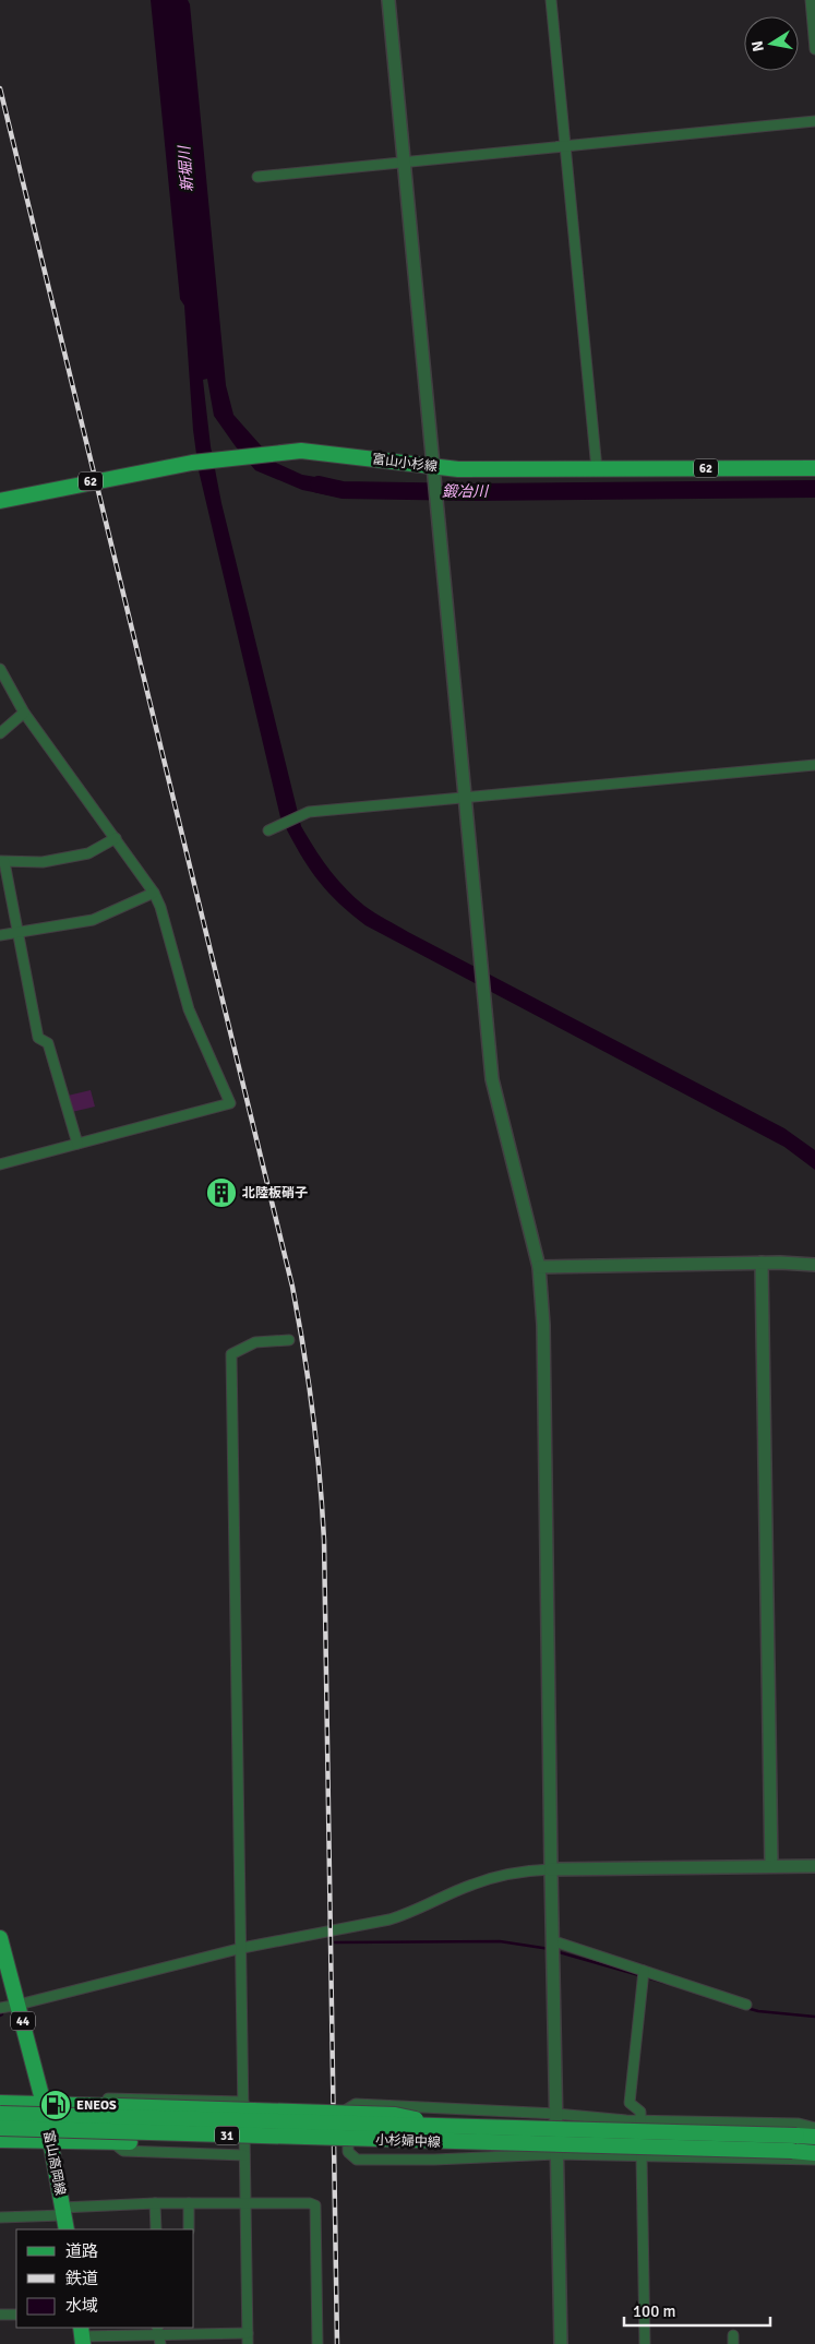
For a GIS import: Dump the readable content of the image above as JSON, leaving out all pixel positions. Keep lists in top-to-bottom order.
{
  "streets": {
    "main road": [
      "富山小杉線",
      "62",
      "44",
      "31",
      "小杉婦中線",
      "富山高岡線"
    ]
  },
  "crossings": [
    ["31", "小杉婦中線"],
    ["31", "富山高岡線"]
  ],
  "water": ["新堀川", "鍛冶川"],
  "places": {
    "building": ["北陸板硝子"],
    "fuel station": ["ENEOS"]
  },
  "legend": ["道路", "鉄道", "水域"],
  "scale_bar": "100 m",
  "north": "left"
}
